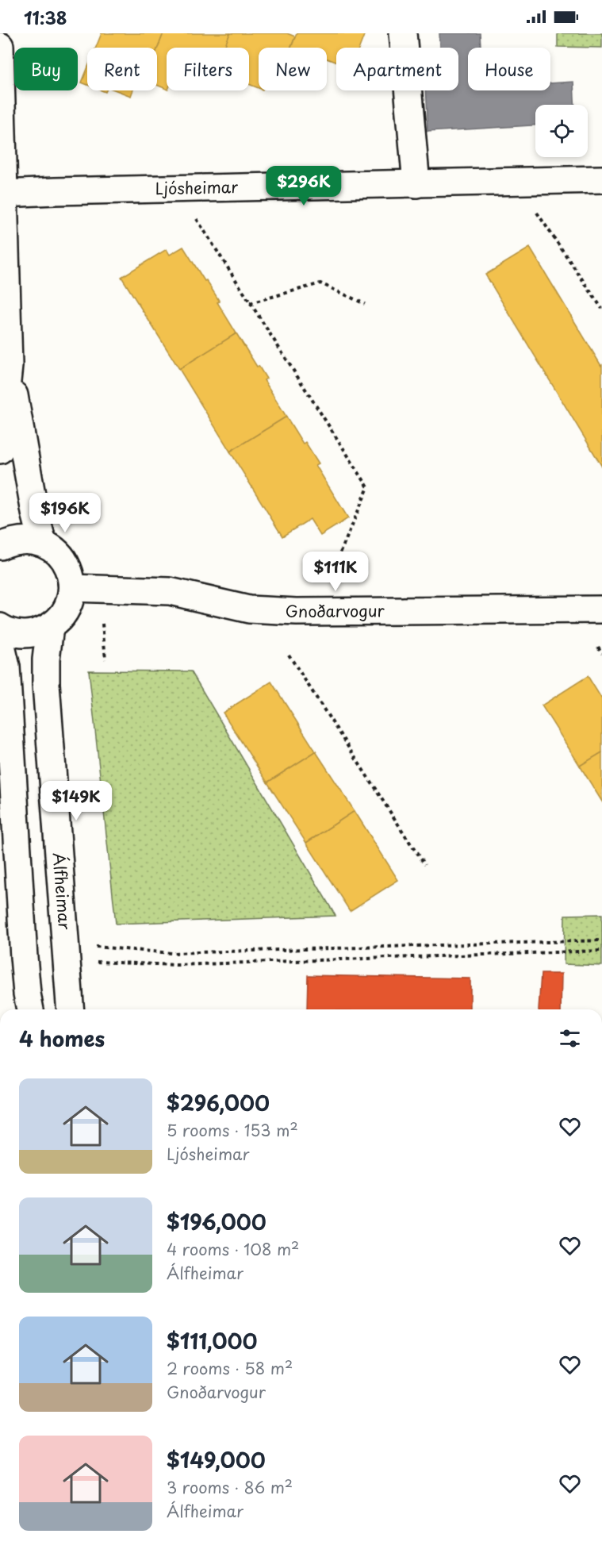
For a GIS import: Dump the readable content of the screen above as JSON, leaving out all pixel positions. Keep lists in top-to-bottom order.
{
  "streets": {
    "street": ["Ljósheimar", "Gnoðarvogur", "Álfheimar"]
  },
  "page": {
    "status": "11:38",
    "chip": [
      "Buy",
      "Rent",
      "Filters",
      "New",
      "Apartment",
      "House"
    ],
    "price": [
      "$296K",
      "$196K",
      "$111K",
      "$149K"
    ],
    "heading": "4 homes",
    "list": [
      {
        "name": "$296,000",
        "note": "5 rooms · 153 m² · Ljósheimar"
      },
      {
        "name": "$196,000",
        "note": "4 rooms · 108 m² · Álfheimar"
      },
      {
        "name": "$111,000",
        "note": "2 rooms · 58 m² · Gnoðarvogur"
      },
      {
        "name": "$149,000",
        "note": "3 rooms · 86 m² · Álfheimar"
      }
    ]
  }
}
